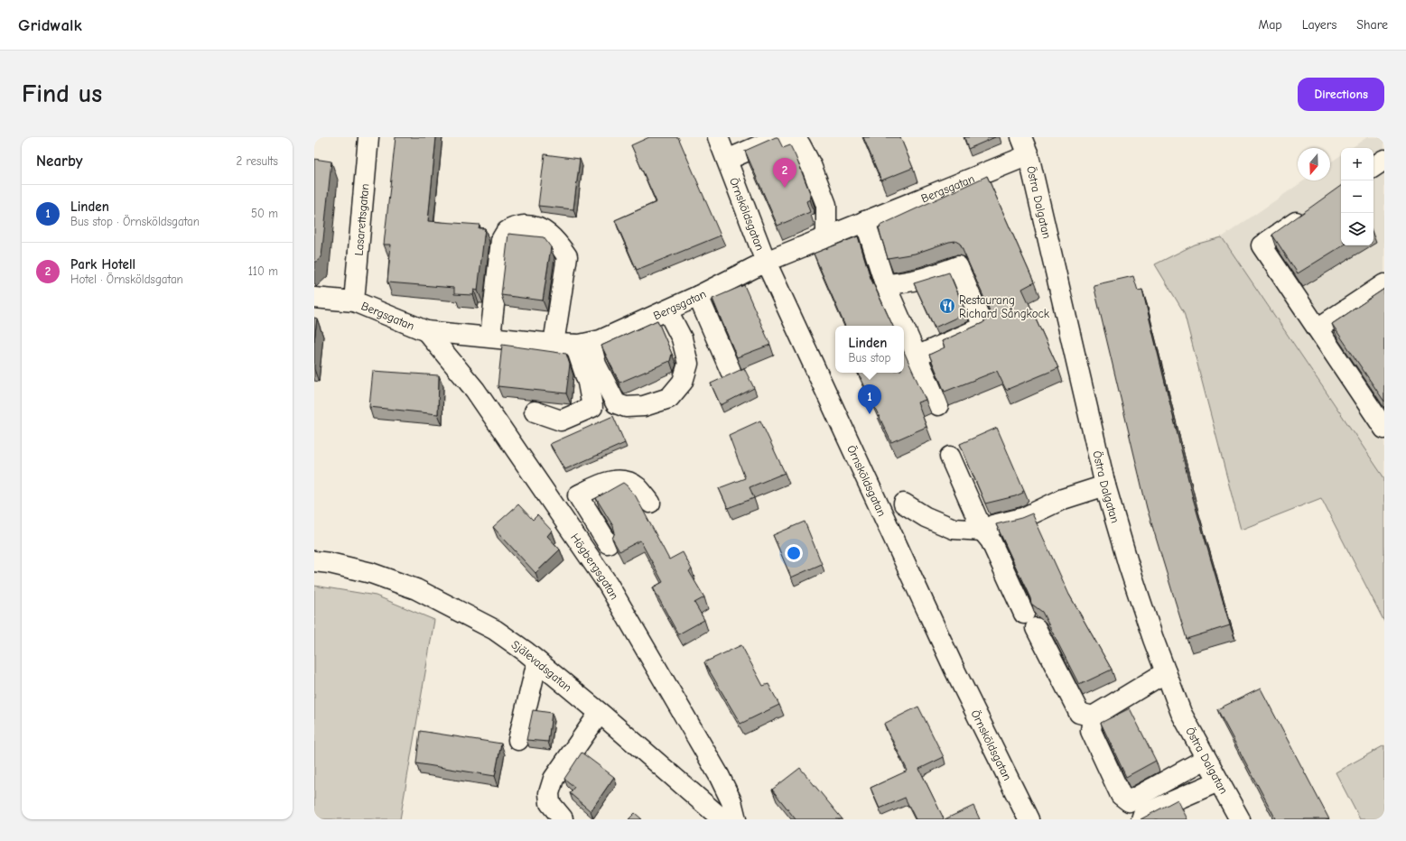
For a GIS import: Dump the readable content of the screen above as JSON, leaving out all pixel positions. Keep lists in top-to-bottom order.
{
  "streets": {
    "street": [
      "Bergsgatan",
      "Östra Dalgatan",
      "Örnsköldsgatan",
      "Lasarettsgatan",
      "Högbergsgatan",
      "Själevadsgatan"
    ]
  },
  "crossings": [
    ["Bergsgatan", "Östra Dalgatan"],
    ["Bergsgatan", "Örnsköldsgatan"],
    ["Bergsgatan", "Lasarettsgatan"],
    ["Bergsgatan", "Högbergsgatan"]
  ],
  "places": {
    "restaurant": ["Restaurang Richard Sångkock"]
  },
  "north": "bottom",
  "page": {
    "header": "Gridwalk",
    "nav": ["Map", "Layers", "Share"],
    "buttons": "Directions",
    "title": "Find us",
    "heading": ["Nearby", "2 results"],
    "map_buttons": ["+", "−"],
    "pins": ["2", "1"],
    "list": [
      {
        "mark": "1",
        "name": "Linden",
        "note": "Bus stop · Örnsköldsgatan",
        "value": "50 m"
      },
      {
        "mark": "2",
        "name": "Park Hotell",
        "note": "Hotel · Örnsköldsgatan",
        "value": "110 m"
      }
    ],
    "popup": ["Linden", "Bus stop"]
  }
}
